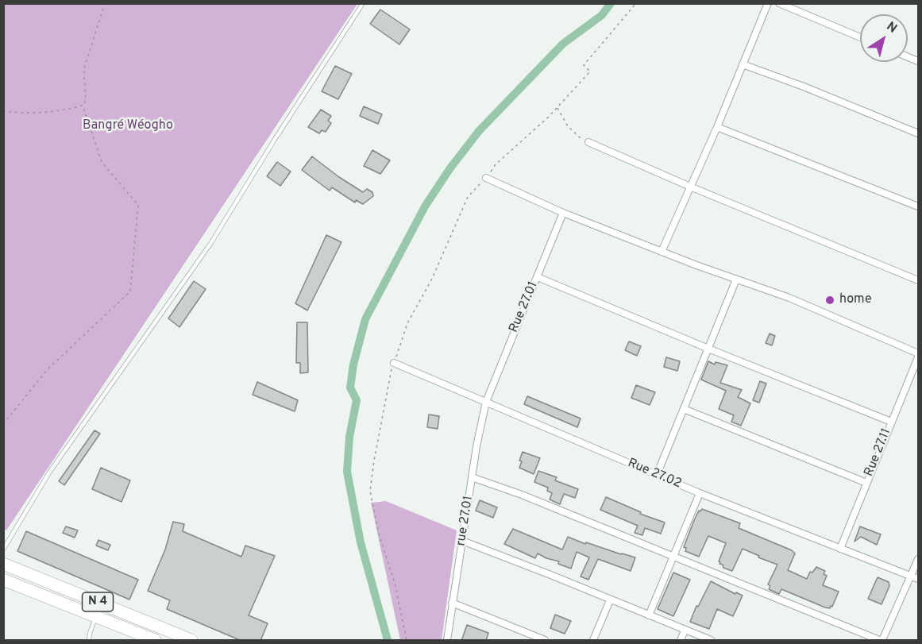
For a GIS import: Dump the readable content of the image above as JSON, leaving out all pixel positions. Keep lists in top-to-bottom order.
{
  "streets": {
    "highway": ["N 4"],
    "street": [
      "Rue 27.01",
      "Rue 27.11",
      "Rue 27.02",
      "rue 27.01"
    ]
  },
  "crossings": [
    ["Rue 27.01", "Rue 27.02"],
    ["Rue 27.01", "rue 27.01"],
    ["Rue 27.11", "Rue 27.02"],
    ["Rue 27.02", "rue 27.01"]
  ],
  "parks": ["Bangré Wéogho"],
  "places": ["home"],
  "north": "top right"
}
